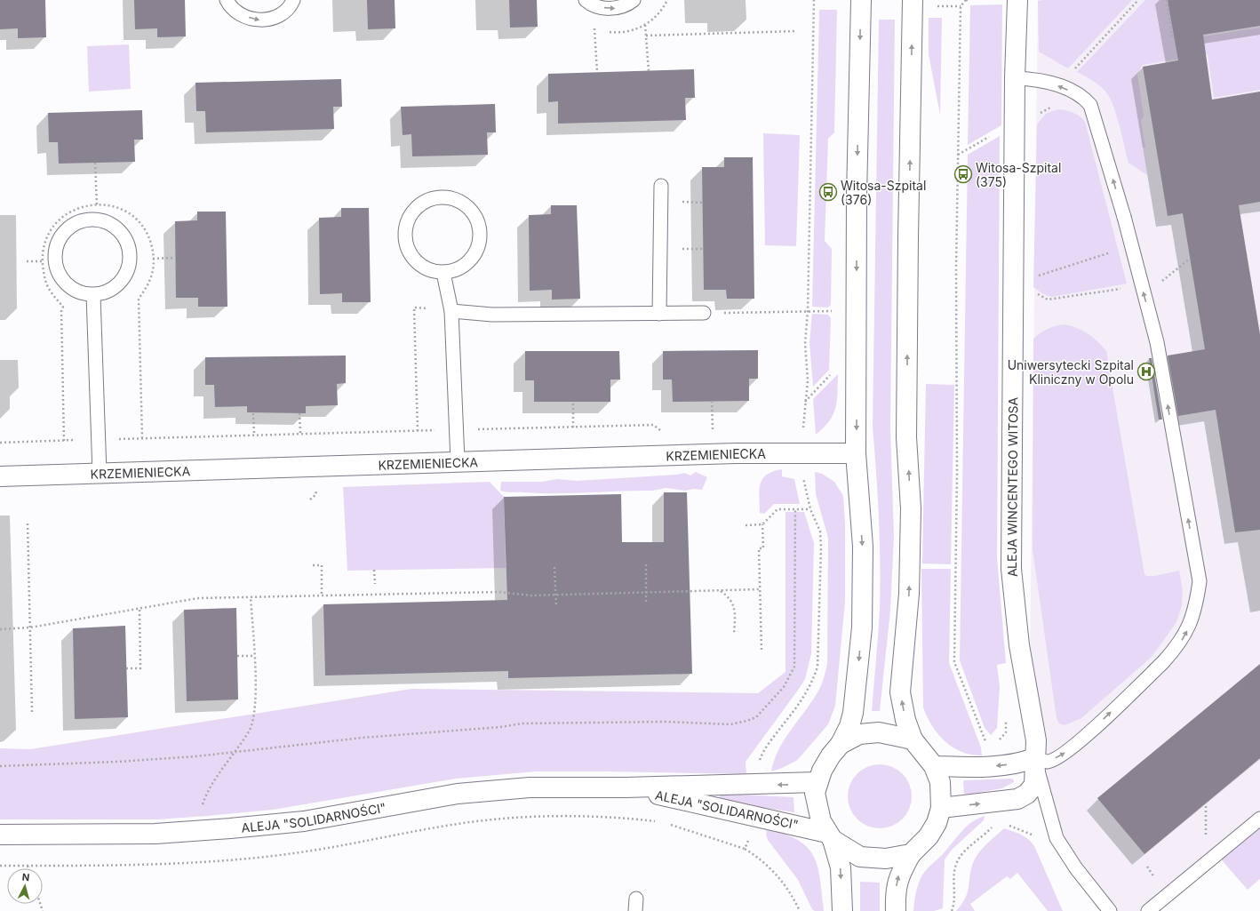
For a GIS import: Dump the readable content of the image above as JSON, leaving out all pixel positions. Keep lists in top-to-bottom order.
{
  "streets": {
    "street": ["KRZEMIENIECKA", "ALEJA WINCENTEGO WITOSA", "ALEJA \"SOLIDARNOŚCI\""]
  },
  "crossings": [
    ["ALEJA WINCENTEGO WITOSA", "ALEJA \"SOLIDARNOŚCI\""]
  ],
  "places": {
    "bus stop": ["Witosa-Szpital (375)", "Witosa-Szpital (376)"],
    "hospital": ["Uniwersytecki Szpital Kliniczny w Opolu"]
  },
  "north": "top"
}
